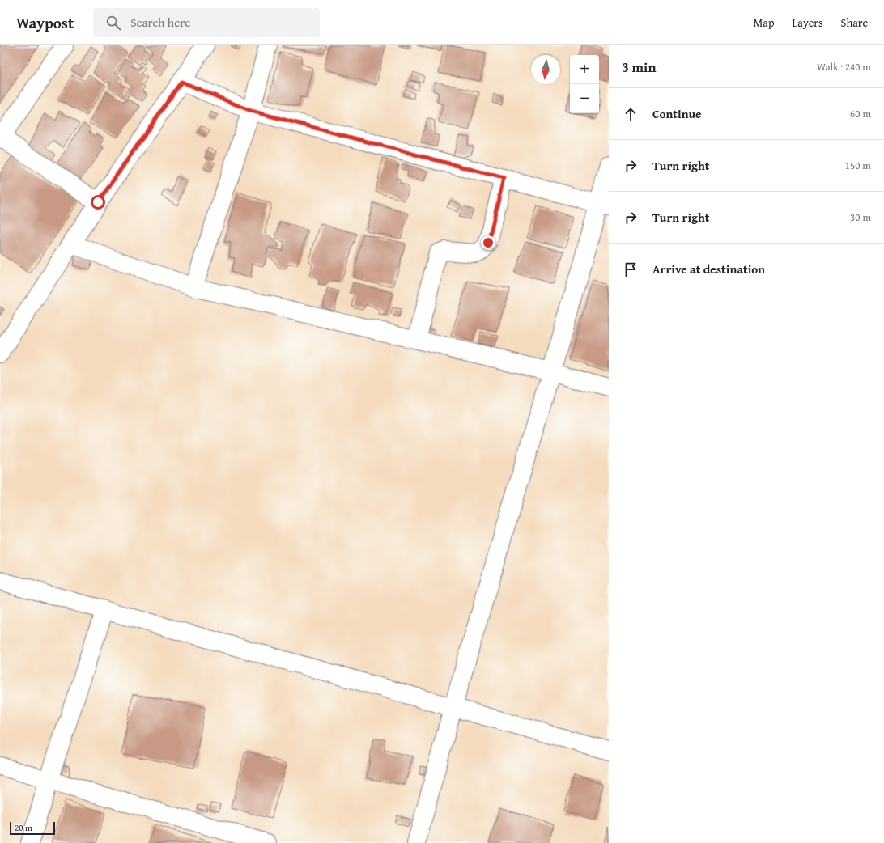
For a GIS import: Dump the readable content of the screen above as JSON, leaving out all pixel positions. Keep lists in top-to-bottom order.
{
  "scale_bar": "20 m",
  "north": "bottom",
  "page": {
    "header": "Waypost",
    "search": "Search here",
    "nav": ["Map", "Layers", "Share"],
    "heading": ["3 min", "Walk · 240 m"],
    "map_buttons": ["+", "−"],
    "list": [
      ["Continue", "60 m"],
      ["Turn right", "150 m"],
      ["Turn right", "30 m"],
      "Arrive at destination"
    ],
    "scale": "20 m"
  }
}
